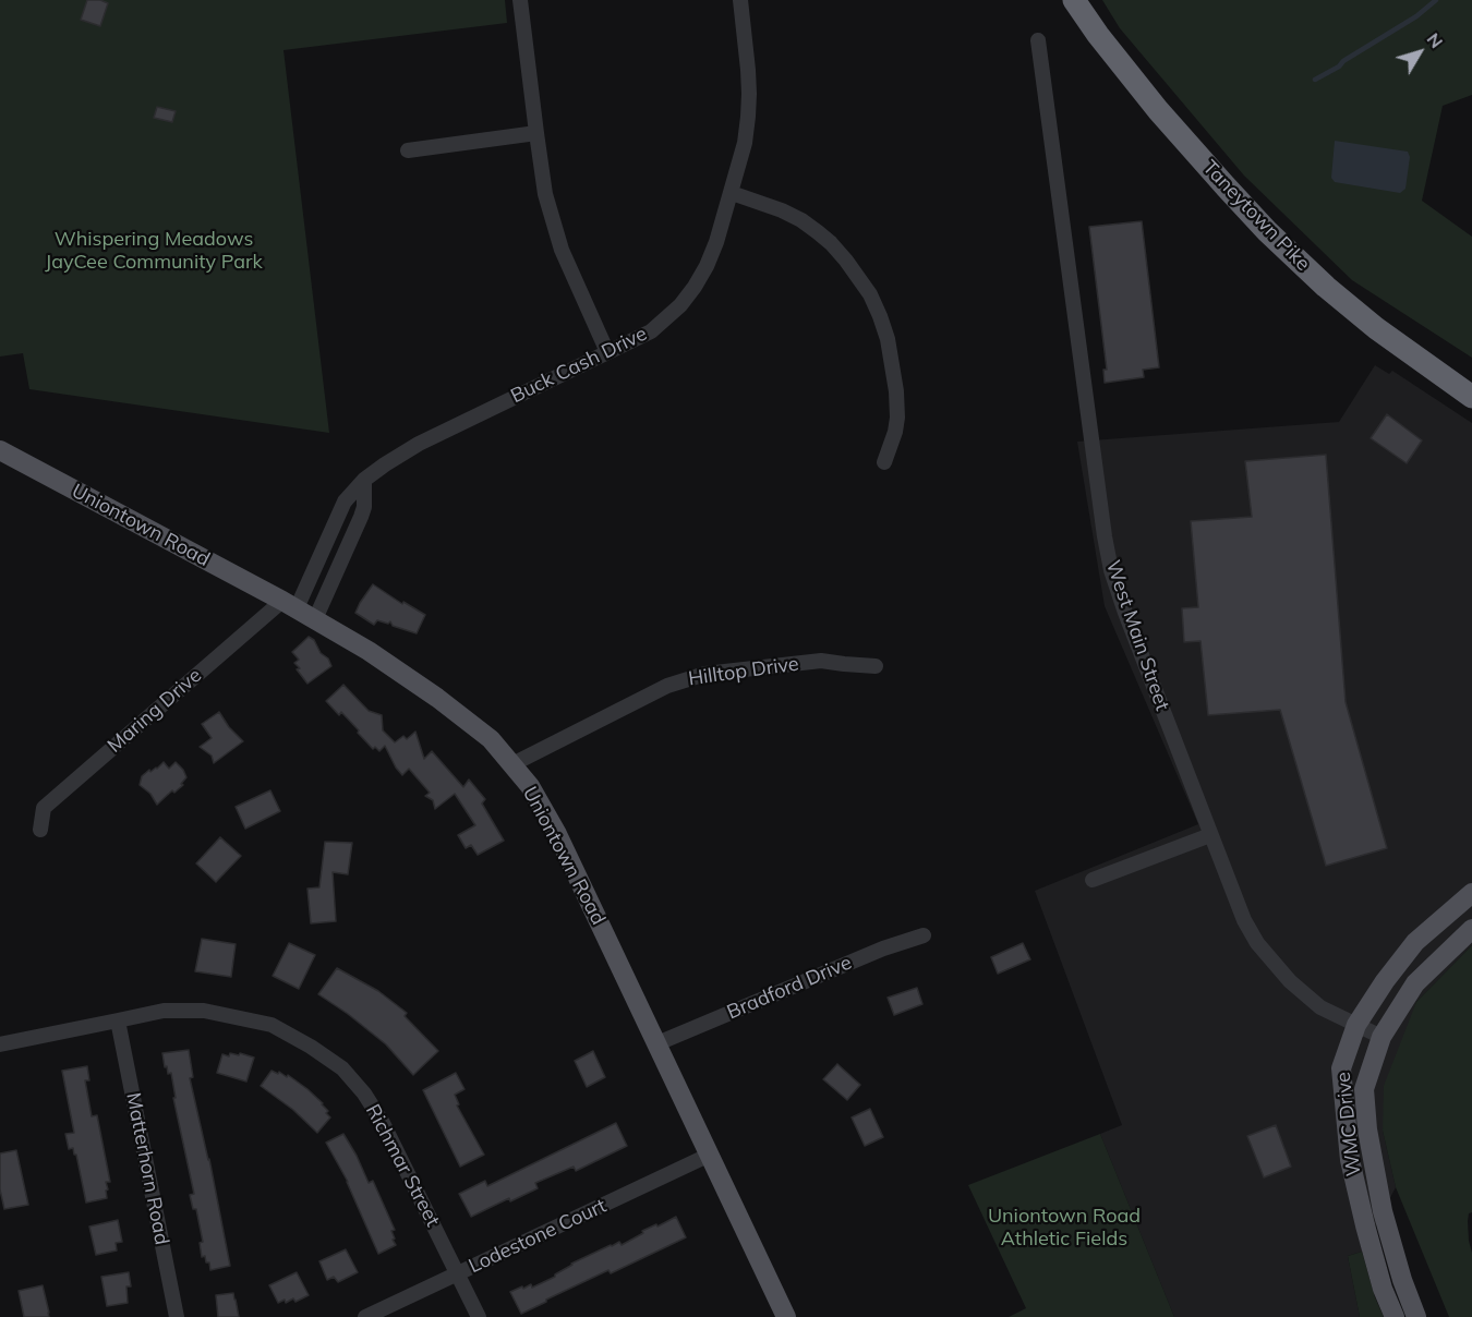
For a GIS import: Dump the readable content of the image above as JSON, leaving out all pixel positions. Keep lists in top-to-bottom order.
{
  "streets": {
    "highway": ["Taneytown Pike"],
    "main road": ["Uniontown Road", "WMC Drive"],
    "street": [
      "Buck Cash Drive",
      "West Main Street",
      "Hilltop Drive",
      "Maring Drive",
      "Bradford Drive",
      "Richmar Street",
      "Matterhorn Road",
      "Lodestone Court"
    ]
  },
  "crossings": [
    ["Buck Cash Drive", "Uniontown Road"],
    ["Buck Cash Drive", "Maring Drive"],
    ["Uniontown Road", "Hilltop Drive"],
    ["Uniontown Road", "Maring Drive"],
    ["Uniontown Road", "Bradford Drive"],
    ["Uniontown Road", "Lodestone Court"],
    ["West Main Street", "WMC Drive"],
    ["Richmar Street", "Matterhorn Road"],
    ["Richmar Street", "Lodestone Court"]
  ],
  "parks": ["Whispering Meadows JayCee Community Park", "Uniontown Road Athletic Fields"],
  "north": "top right"
}
